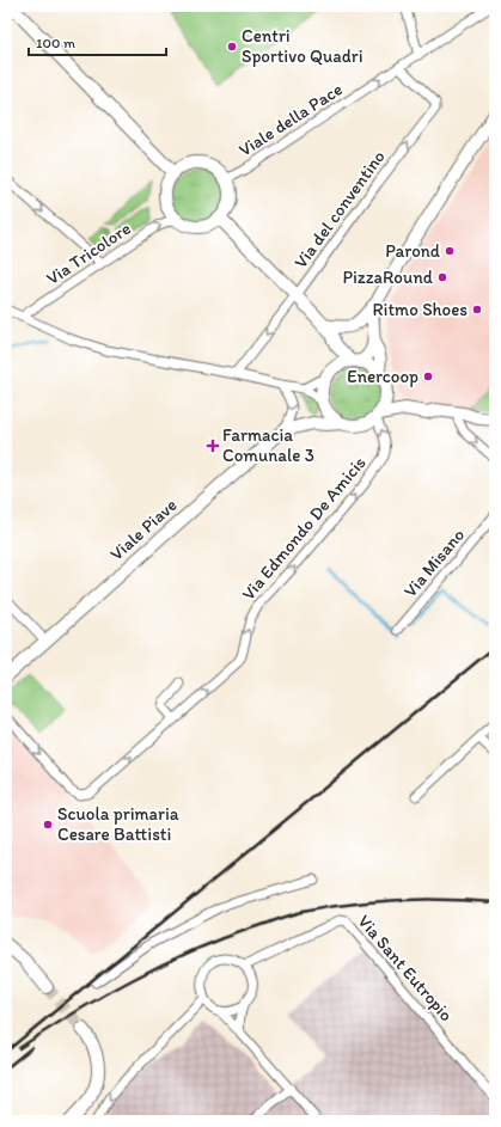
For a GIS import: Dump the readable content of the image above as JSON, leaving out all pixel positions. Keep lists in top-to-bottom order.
{
  "streets": {
    "street": [
      "Viale della Pace",
      "Via del conventino",
      "Via Tricolore",
      "Via Edmondo De Amicis",
      "Viale Piave",
      "Via Misano",
      "Via Sant Eutropio"
    ]
  },
  "crossings": [
    ["Viale della Pace", "Via del conventino"],
    ["Viale della Pace", "Via Tricolore"],
    ["Via Edmondo De Amicis", "Viale Piave"]
  ],
  "one_way": ["Viale della Pace", "Via Tricolore"],
  "places": {
    "other": [
      "Centri Sportivo Quadri",
      "Parond",
      "PizzaRound",
      "Ritmo Shoes",
      "Enercoop",
      "Scuola primaria Cesare Battisti"
    ],
    "health": ["Farmacia Comunale 3"]
  },
  "scale_bar": "100 m"
}
